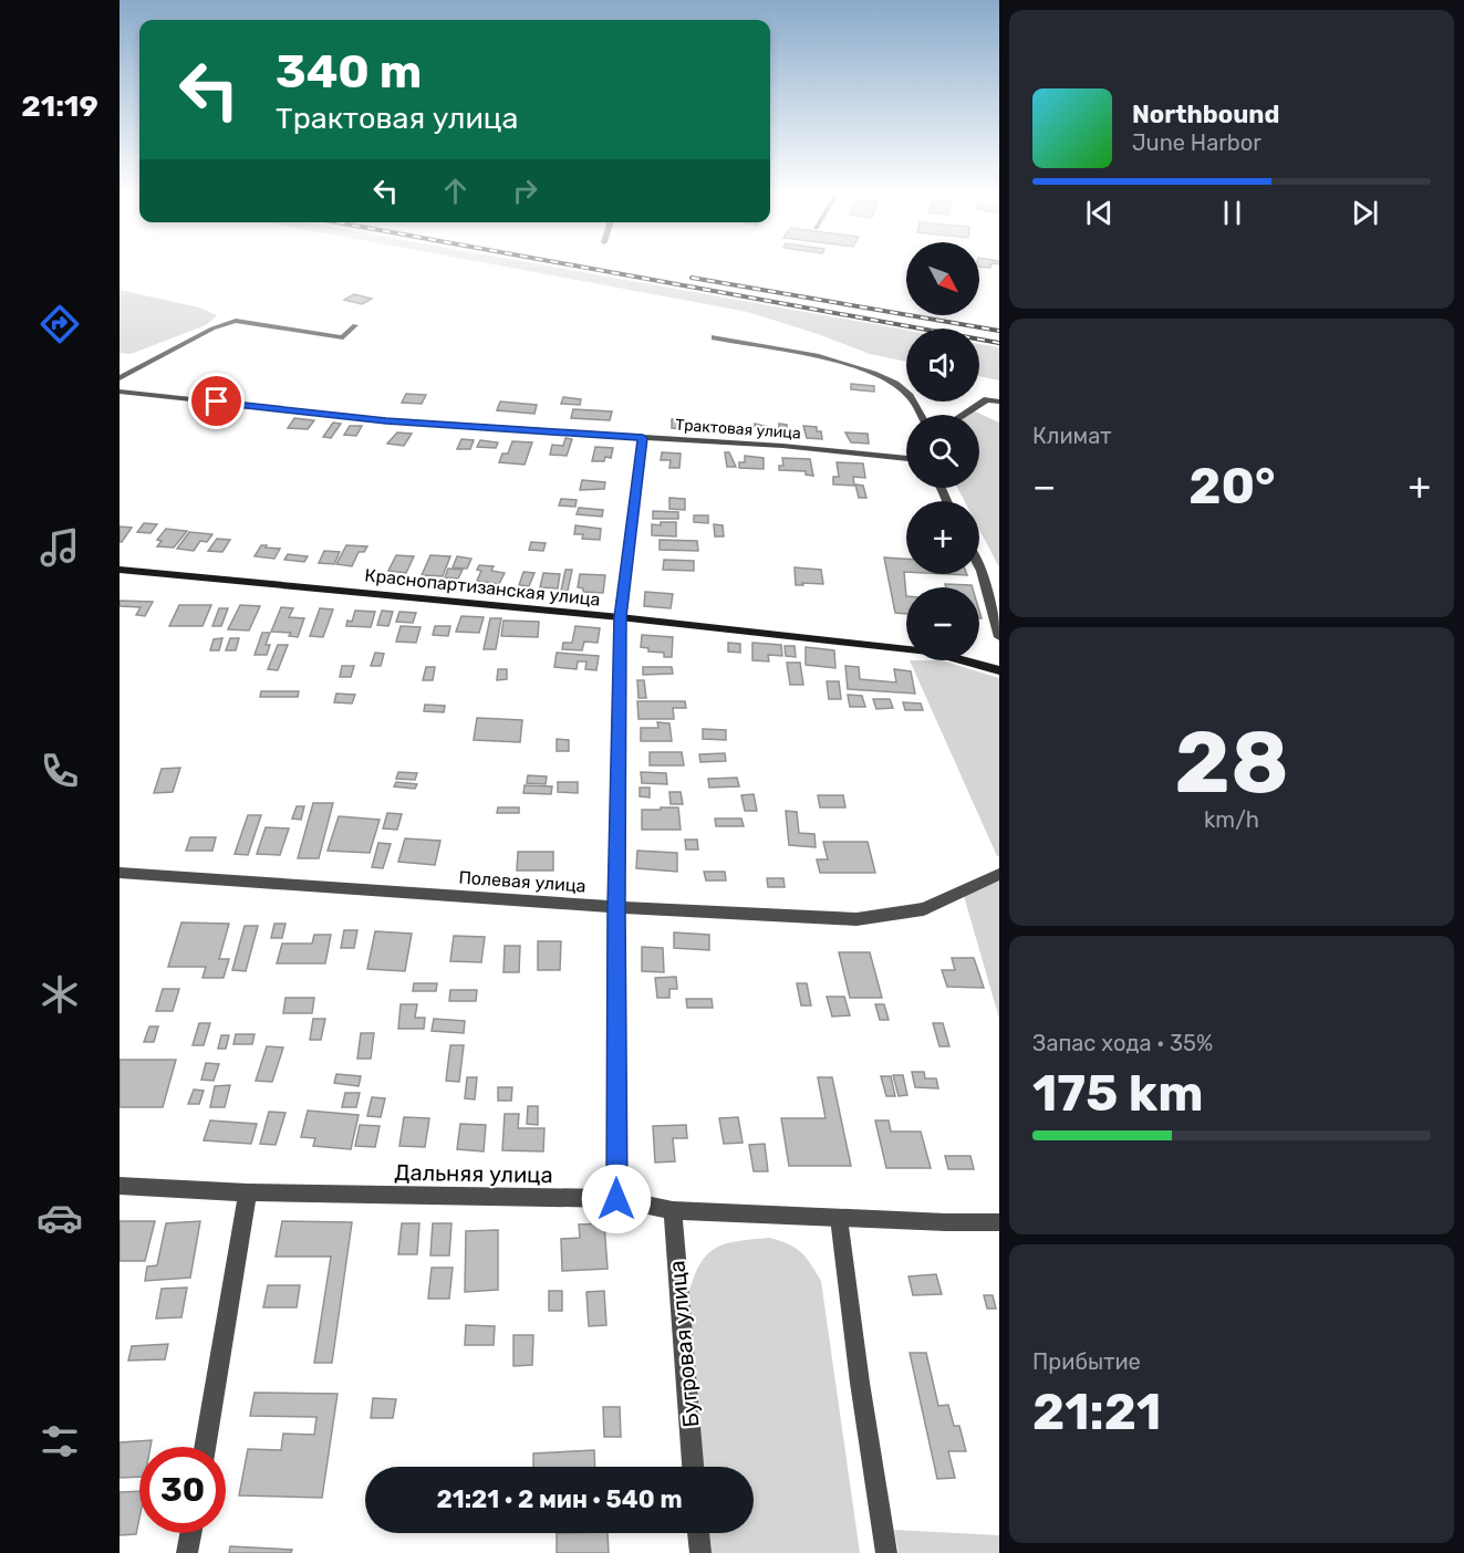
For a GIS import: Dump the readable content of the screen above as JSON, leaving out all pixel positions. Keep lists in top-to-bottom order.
{
  "streets": {
    "street": [
      "Трактовая улица",
      "Краснопартизанская улица",
      "Полевая улица",
      "Дальняя улица",
      "Бугровая улица"
    ]
  },
  "crossings": [
    ["Дальняя улица", "Бугровая улица"]
  ],
  "north": "bottom right",
  "page": {
    "tabs": "21:19",
    "turn": ["340 m", "Трактовая улица"],
    "song": ["Northbound", "June Harbor"],
    "map_buttons": ["+", "−"],
    "tile": [
      "Климат",
      ["28", "km/h"],
      ["Запас хода · 35%", "175 km"],
      ["Прибытие", "21:21"]
    ],
    "heat": ["−", "20°", "+"],
    "limit": "30",
    "trip": "21:21 · 2 мин · 540 m"
  }
}
